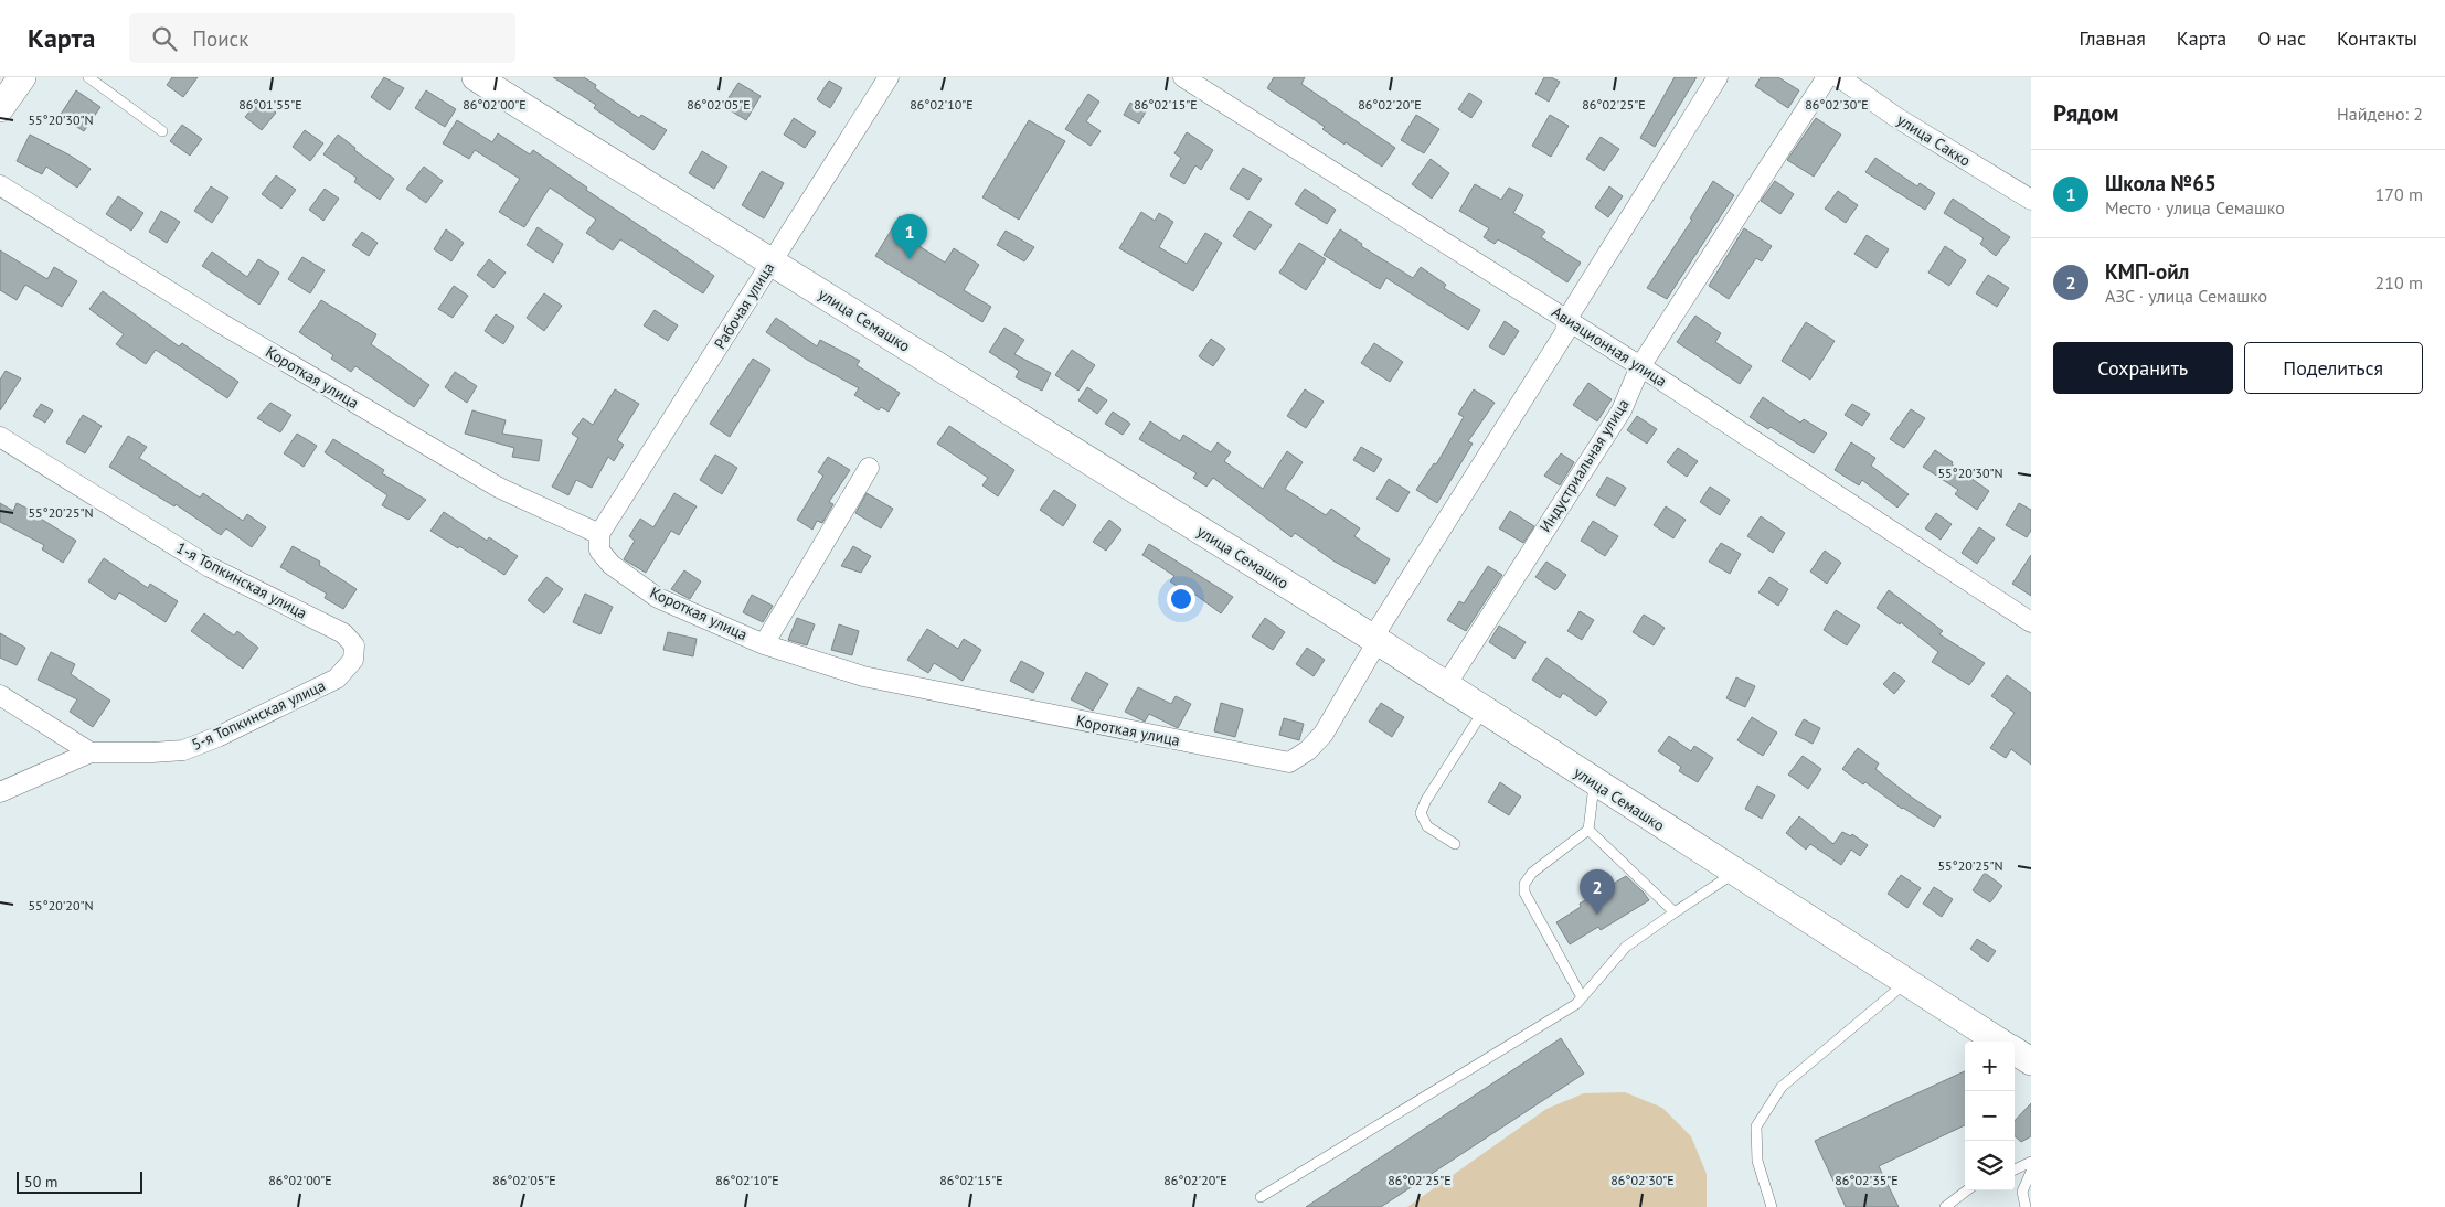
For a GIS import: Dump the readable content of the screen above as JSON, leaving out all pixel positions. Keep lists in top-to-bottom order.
{
  "streets": {
    "main road": ["улица Семашко"],
    "street": [
      "улица Сакко",
      "Рабочая улица",
      "Авиационная улица",
      "Короткая улица",
      "Индустриальная улица",
      "1-я Топкинская улица",
      "5-я Топкинская улица"
    ]
  },
  "crossings": [
    ["Рабочая улица", "улица Семашко"],
    ["Рабочая улица", "Короткая улица"],
    ["улица Семашко", "Короткая улица"],
    ["улица Семашко", "Индустриальная улица"],
    ["Авиационная улица", "Индустриальная улица"],
    ["1-я Топкинская улица", "5-я Топкинская улица"]
  ],
  "scale_bar": "50 m",
  "page": {
    "header": "Карта",
    "search": "Поиск",
    "nav": [
      "Главная",
      "Карта",
      "О нас",
      "Контакты"
    ],
    "heading": ["Рядом", "Найдено: 2"],
    "list": [
      {
        "mark": "1",
        "name": "Школа №65",
        "note": "Место · улица Семашко",
        "value": "170 m"
      },
      {
        "mark": "2",
        "name": "КМП-ойл",
        "note": "АЗС · улица Семашко",
        "value": "210 m"
      }
    ],
    "pins": ["1", "2"],
    "buttons": ["Сохранить", "Поделиться"],
    "map_buttons": ["+", "−"],
    "scale": "50 m"
  },
  "coordinates": [
    "86°01'55\"E",
    "86°02'00\"E",
    "86°02'05\"E",
    "86°02'10\"E",
    "86°02'15\"E",
    "86°02'20\"E",
    "86°02'25\"E",
    "86°02'30\"E",
    "55°20'30\"N",
    "55°20'25\"N",
    "55°20'20\"N",
    "86°02'35\"E"
  ]
}
